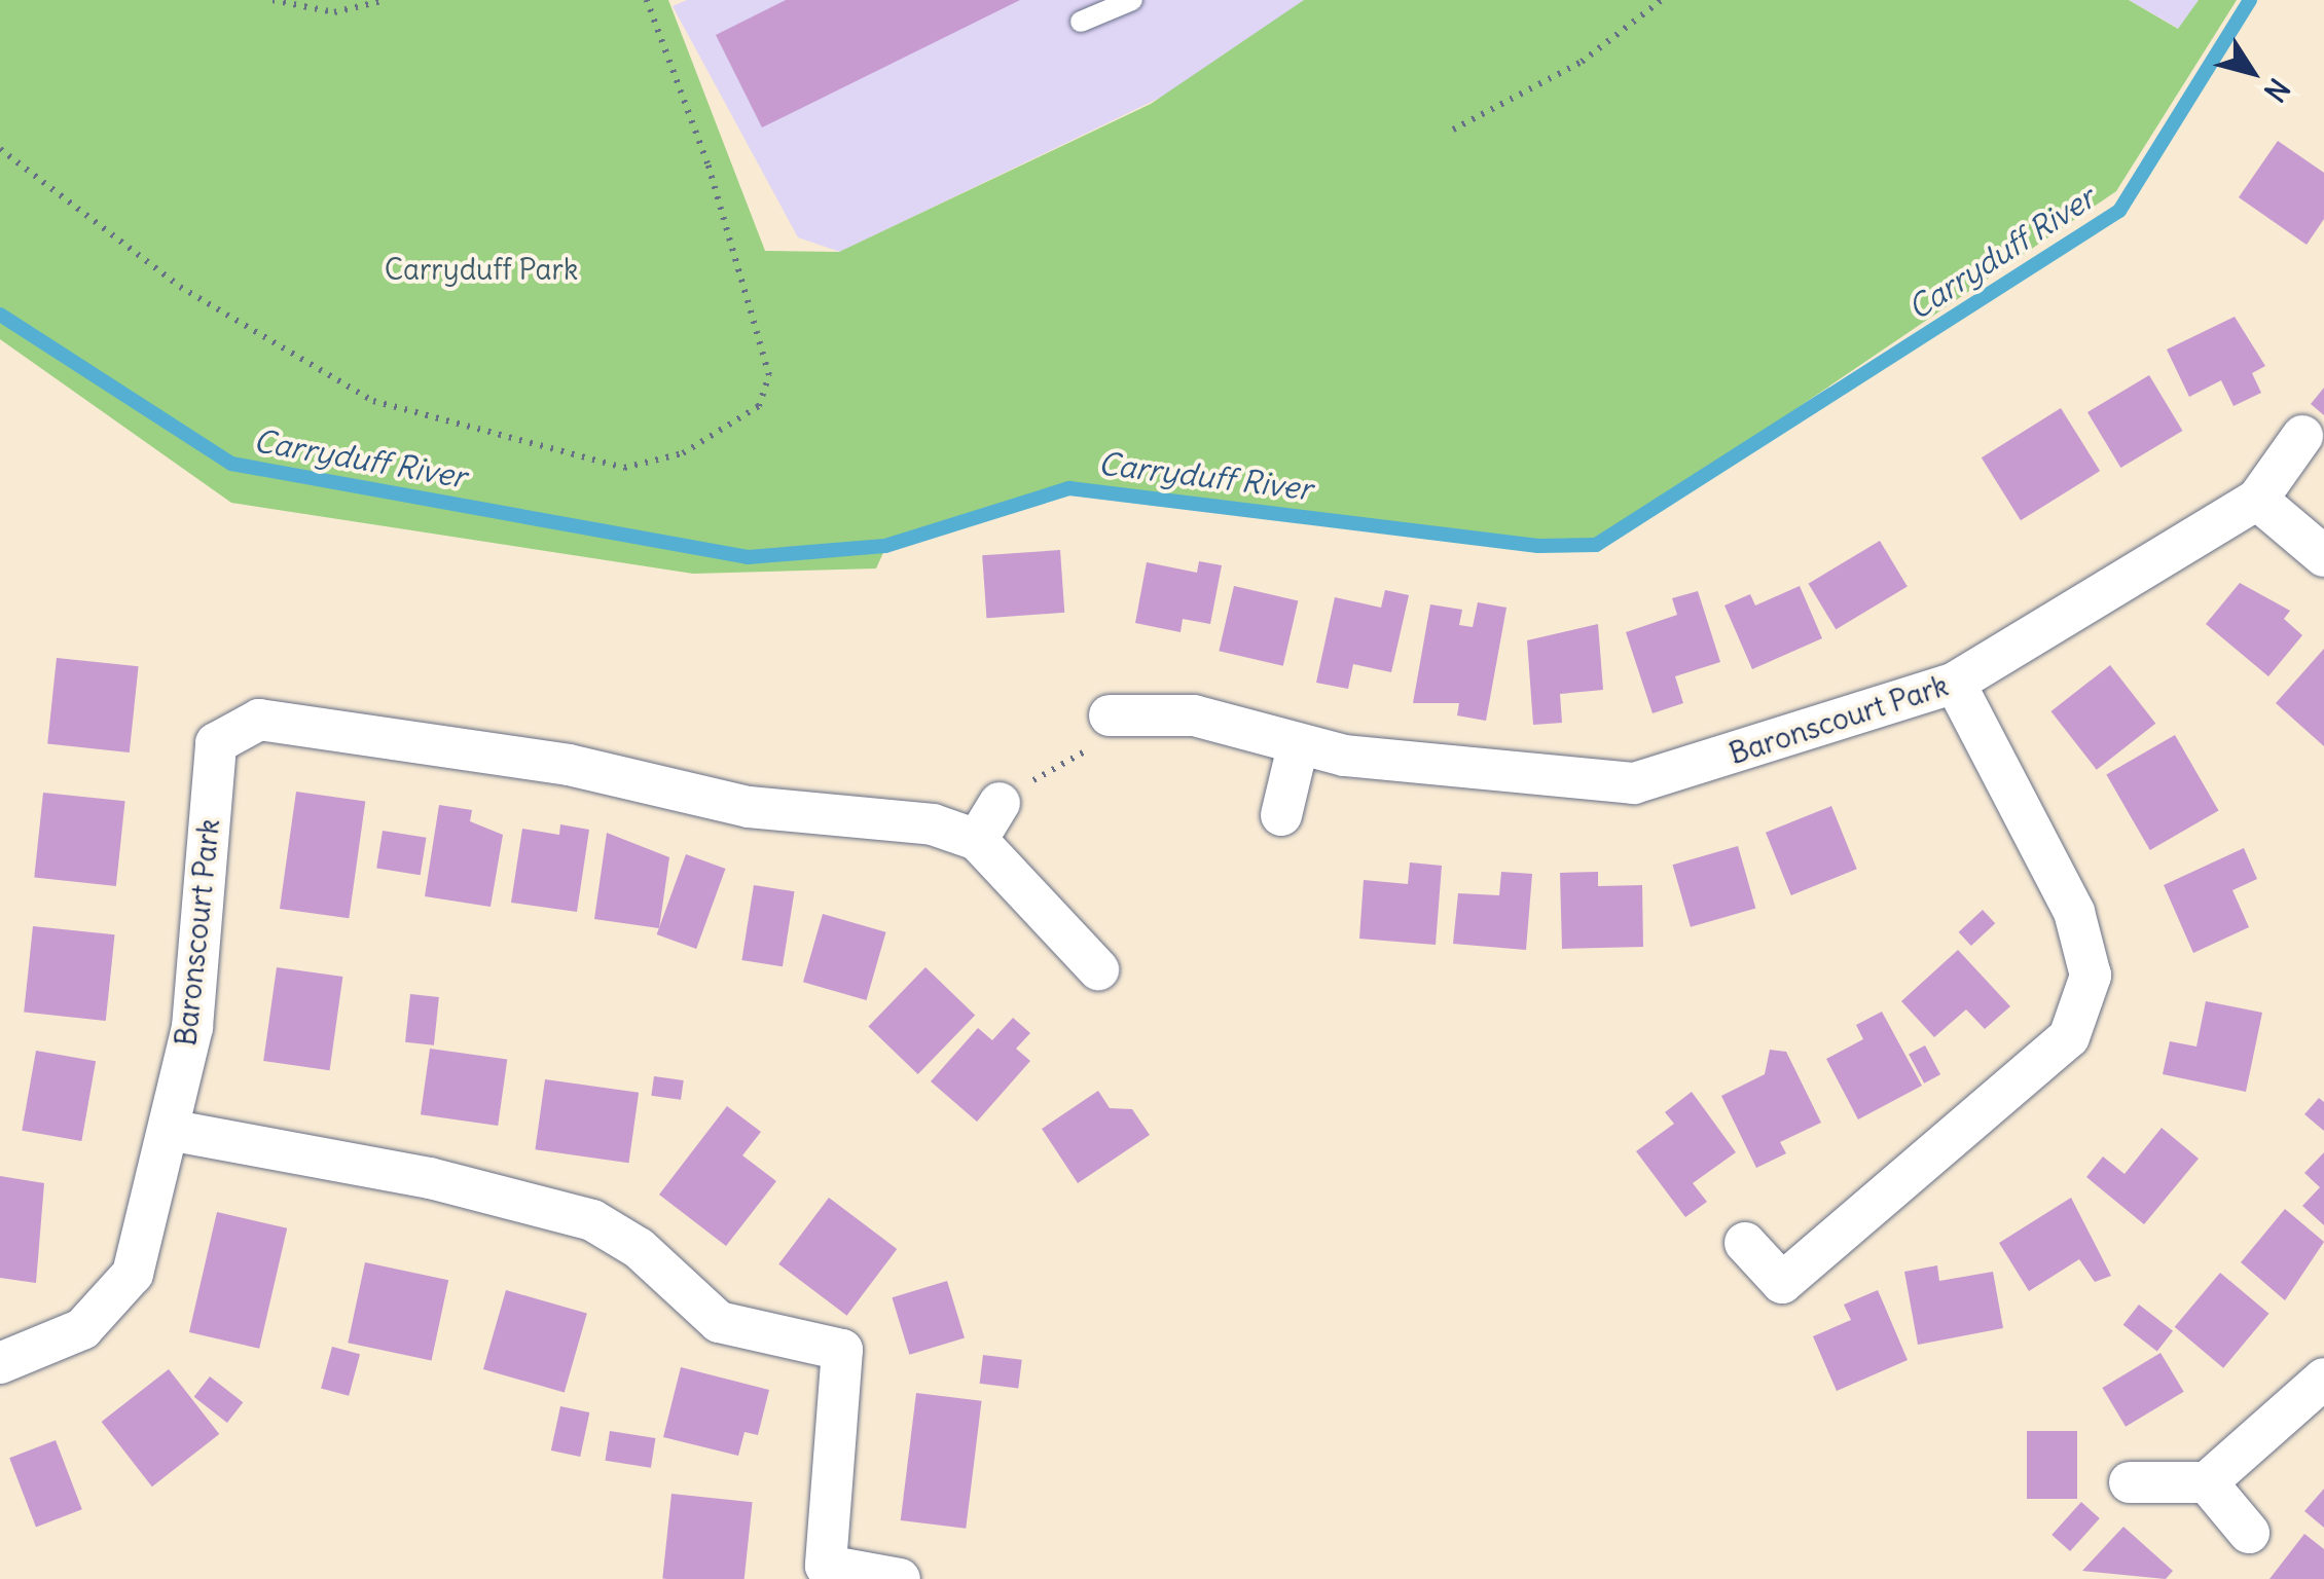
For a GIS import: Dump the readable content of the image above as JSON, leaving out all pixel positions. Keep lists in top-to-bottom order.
{
  "streets": {
    "street": ["Baronscourt Park"]
  },
  "water": ["Carryduff River"],
  "parks": ["Carryduff Park"],
  "north": "bottom right"
}
